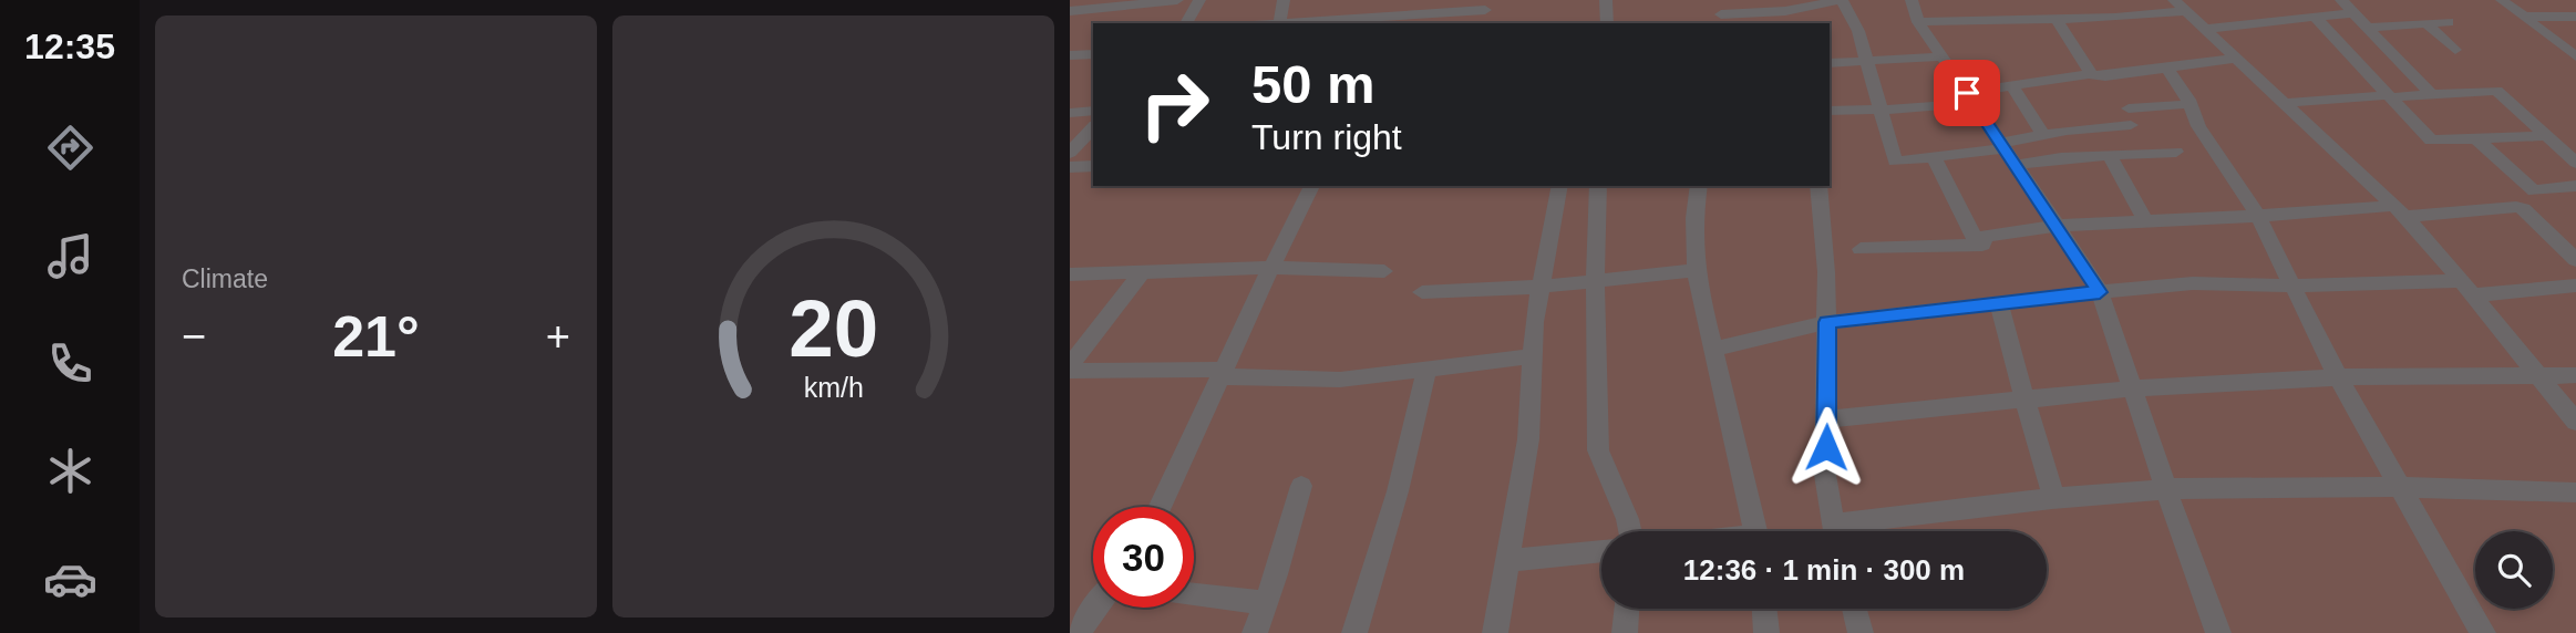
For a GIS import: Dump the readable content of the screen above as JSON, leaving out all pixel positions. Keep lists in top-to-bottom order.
{
  "page": {
    "tabs": "12:35",
    "tile": "Climate",
    "turn": ["50 m", "Turn right"],
    "heat": ["−", "21°", "+"],
    "limit": "30",
    "trip": "12:36 · 1 min · 300 m",
    "gauge": ["20", "km/h"]
  }
}
